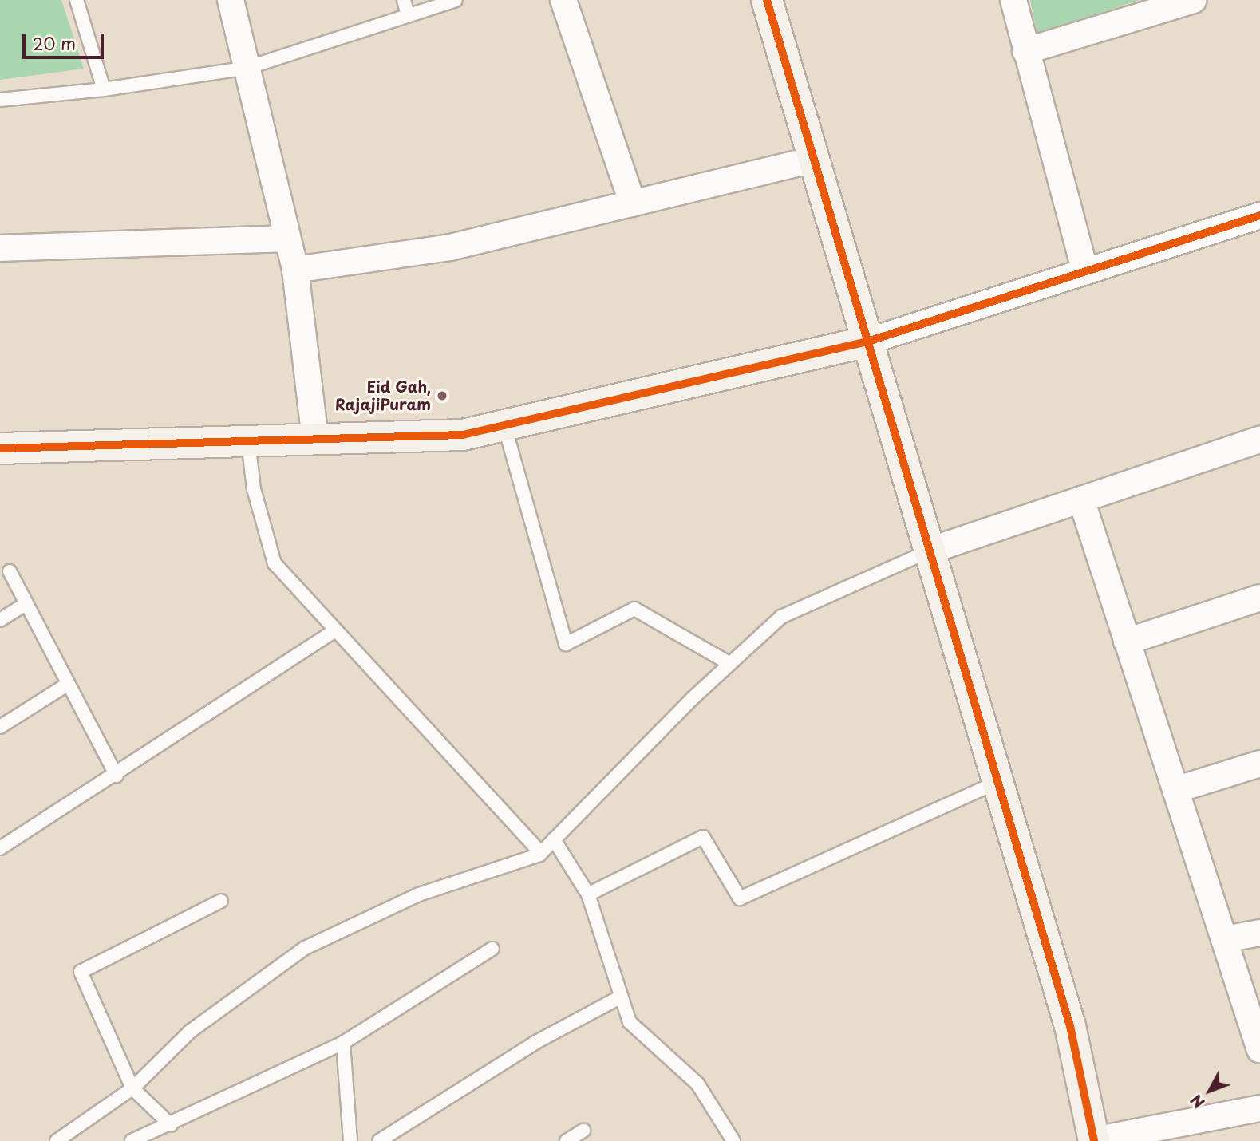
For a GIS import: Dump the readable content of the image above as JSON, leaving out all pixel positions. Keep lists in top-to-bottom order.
{
  "places": ["Eid Gah, RajajiPuram"],
  "scale_bar": "20 m",
  "north": "bottom left"
}
